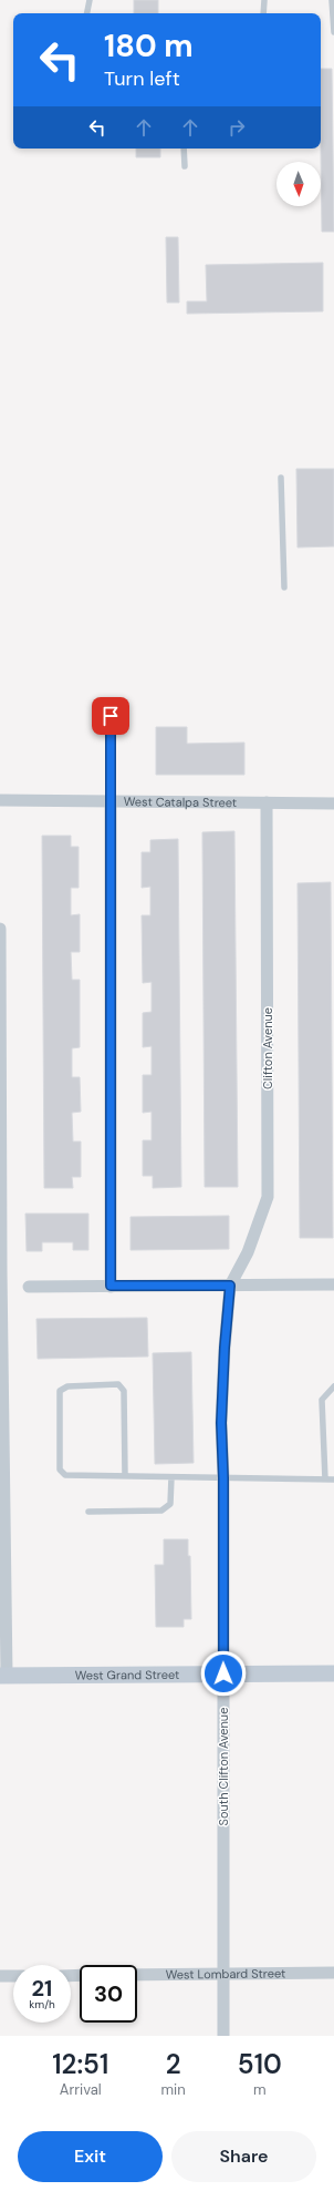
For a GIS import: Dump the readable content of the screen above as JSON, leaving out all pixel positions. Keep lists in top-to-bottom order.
{
  "streets": {
    "main road": ["West Grand Street"],
    "street": [
      "West Catalpa Street",
      "Clifton Avenue",
      "South Clifton Avenue",
      "West Lombard Street"
    ]
  },
  "crossings": [
    ["West Catalpa Street", "Clifton Avenue"],
    ["Clifton Avenue", "South Clifton Avenue"],
    ["West Grand Street", "South Clifton Avenue"],
    ["South Clifton Avenue", "West Lombard Street"]
  ],
  "north": "bottom",
  "page": {
    "turn": ["180 m", "Turn left"],
    "speed": "21 km/h",
    "limit": "30",
    "eta": [
      "12:51",
      "Arrival",
      "2",
      "min",
      "510",
      "m"
    ],
    "buttons": ["Exit", "Share"]
  }
}
